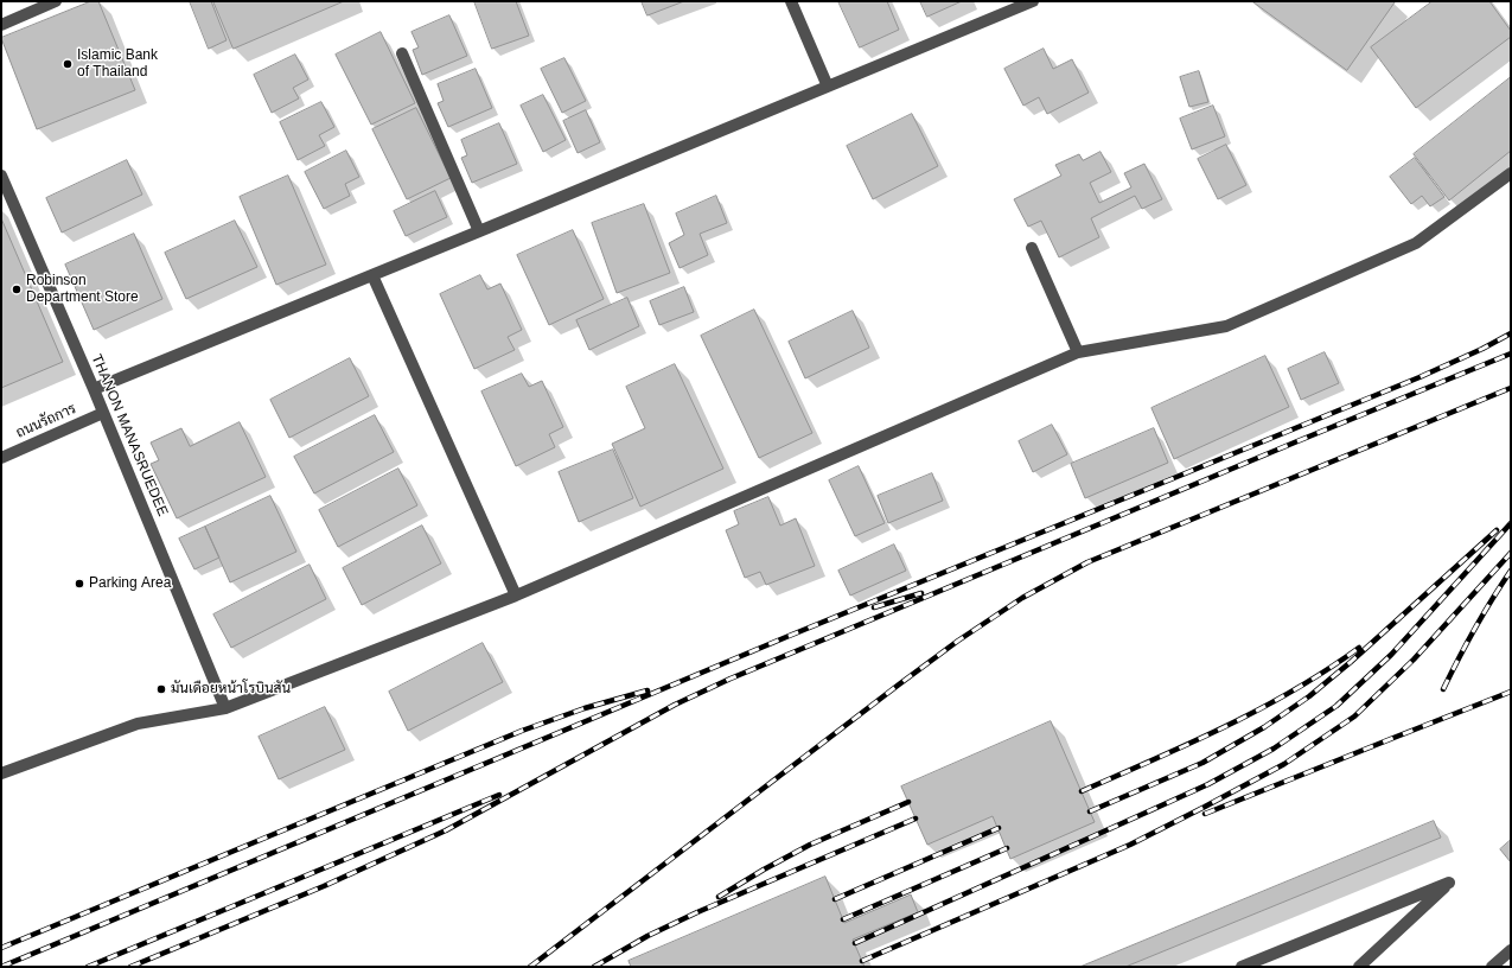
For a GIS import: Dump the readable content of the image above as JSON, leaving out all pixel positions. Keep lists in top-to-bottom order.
{
  "streets": {
    "street": ["ถนนรัถการ", "THANON MANASRUEDEE"]
  },
  "crossings": [
    ["ถนนรัถการ", "THANON MANASRUEDEE"]
  ],
  "places": [
    "Islamic Bank of Thailand",
    "Robinson Department Store",
    "Parking Area",
    "มันเดือยหน้าโรบินสัน"
  ]
}
